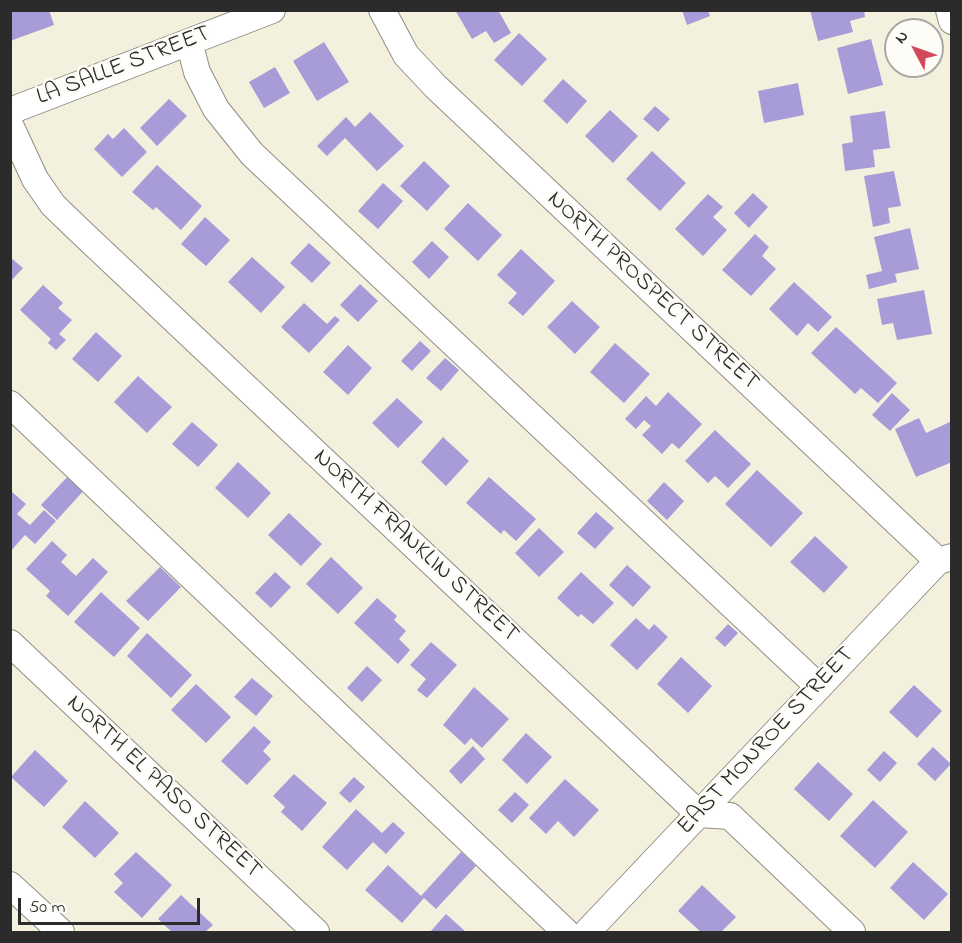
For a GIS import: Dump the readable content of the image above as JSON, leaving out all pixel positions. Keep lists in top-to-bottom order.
{
  "streets": {
    "street": [
      "LA SALLE STREET",
      "NORTH PROSPECT STREET",
      "NORTH FRANKLIN STREET",
      "EAST MONROE STREET",
      "NORTH EL PASO STREET"
    ]
  },
  "crossings": [
    ["NORTH PROSPECT STREET", "EAST MONROE STREET"],
    ["NORTH FRANKLIN STREET", "EAST MONROE STREET"]
  ],
  "scale_bar": "50 m",
  "north": "top left"
}
